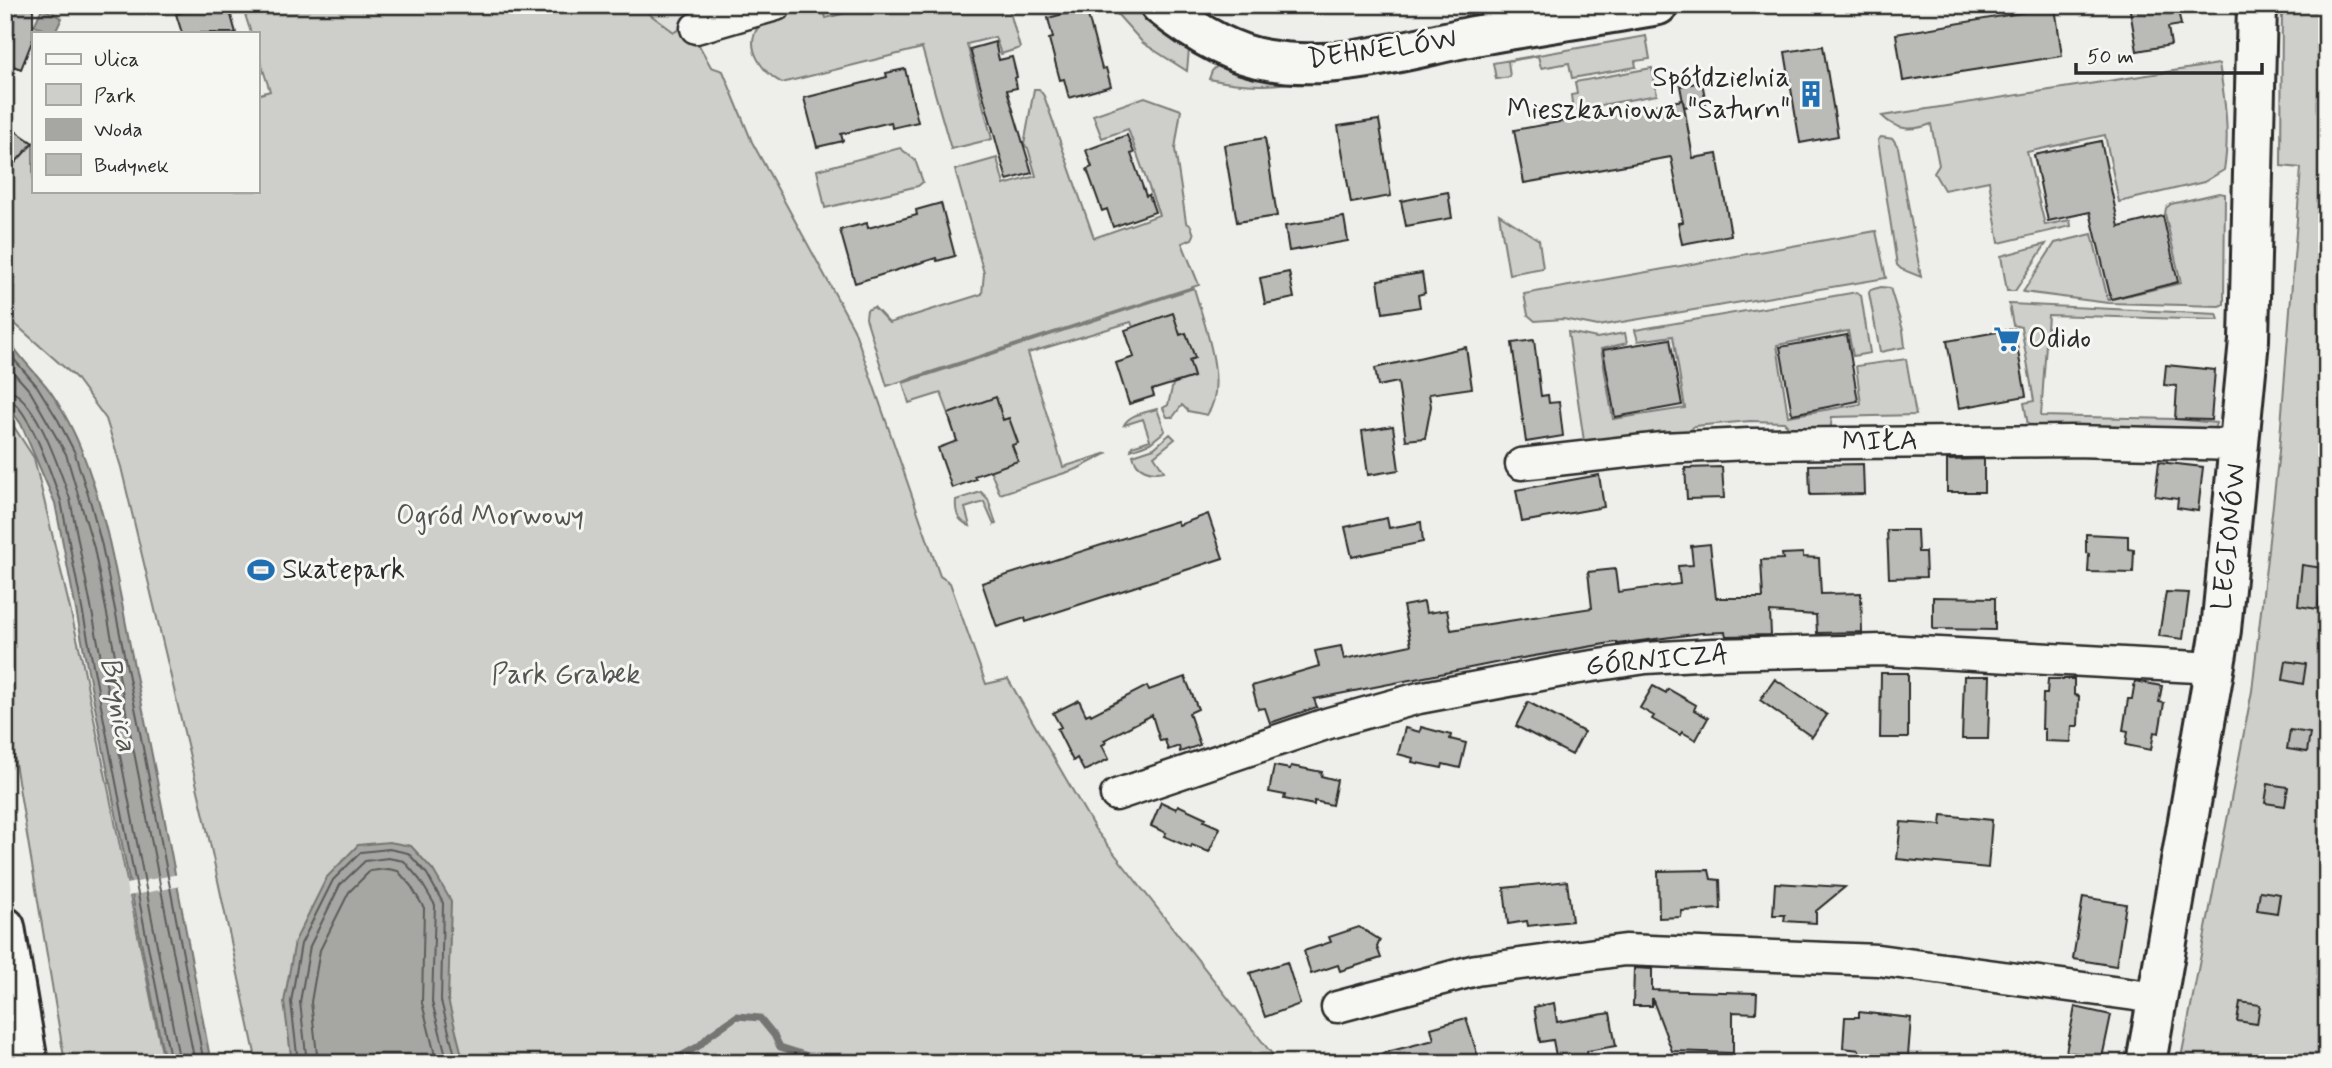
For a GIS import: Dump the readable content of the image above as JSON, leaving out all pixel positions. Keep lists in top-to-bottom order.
{
  "streets": {
    "street": [
      "DEHNELÓW",
      "MIŁA",
      "LEGIONÓW",
      "GÓRNICZA"
    ]
  },
  "crossings": [
    ["MIŁA", "LEGIONÓW"],
    ["LEGIONÓW", "GÓRNICZA"]
  ],
  "water": ["Brynica"],
  "parks": ["Ogród Morwowy", "Park Grabek"],
  "places": {
    "building": ["Spółdzielnia Mieszkaniowa \"Saturn\""],
    "supermarket": ["Odido"],
    "sports": ["Skatepark"]
  },
  "legend": [
    "Ulica",
    "Park",
    "Woda",
    "Budynek"
  ],
  "scale_bar": "50 m"
}
